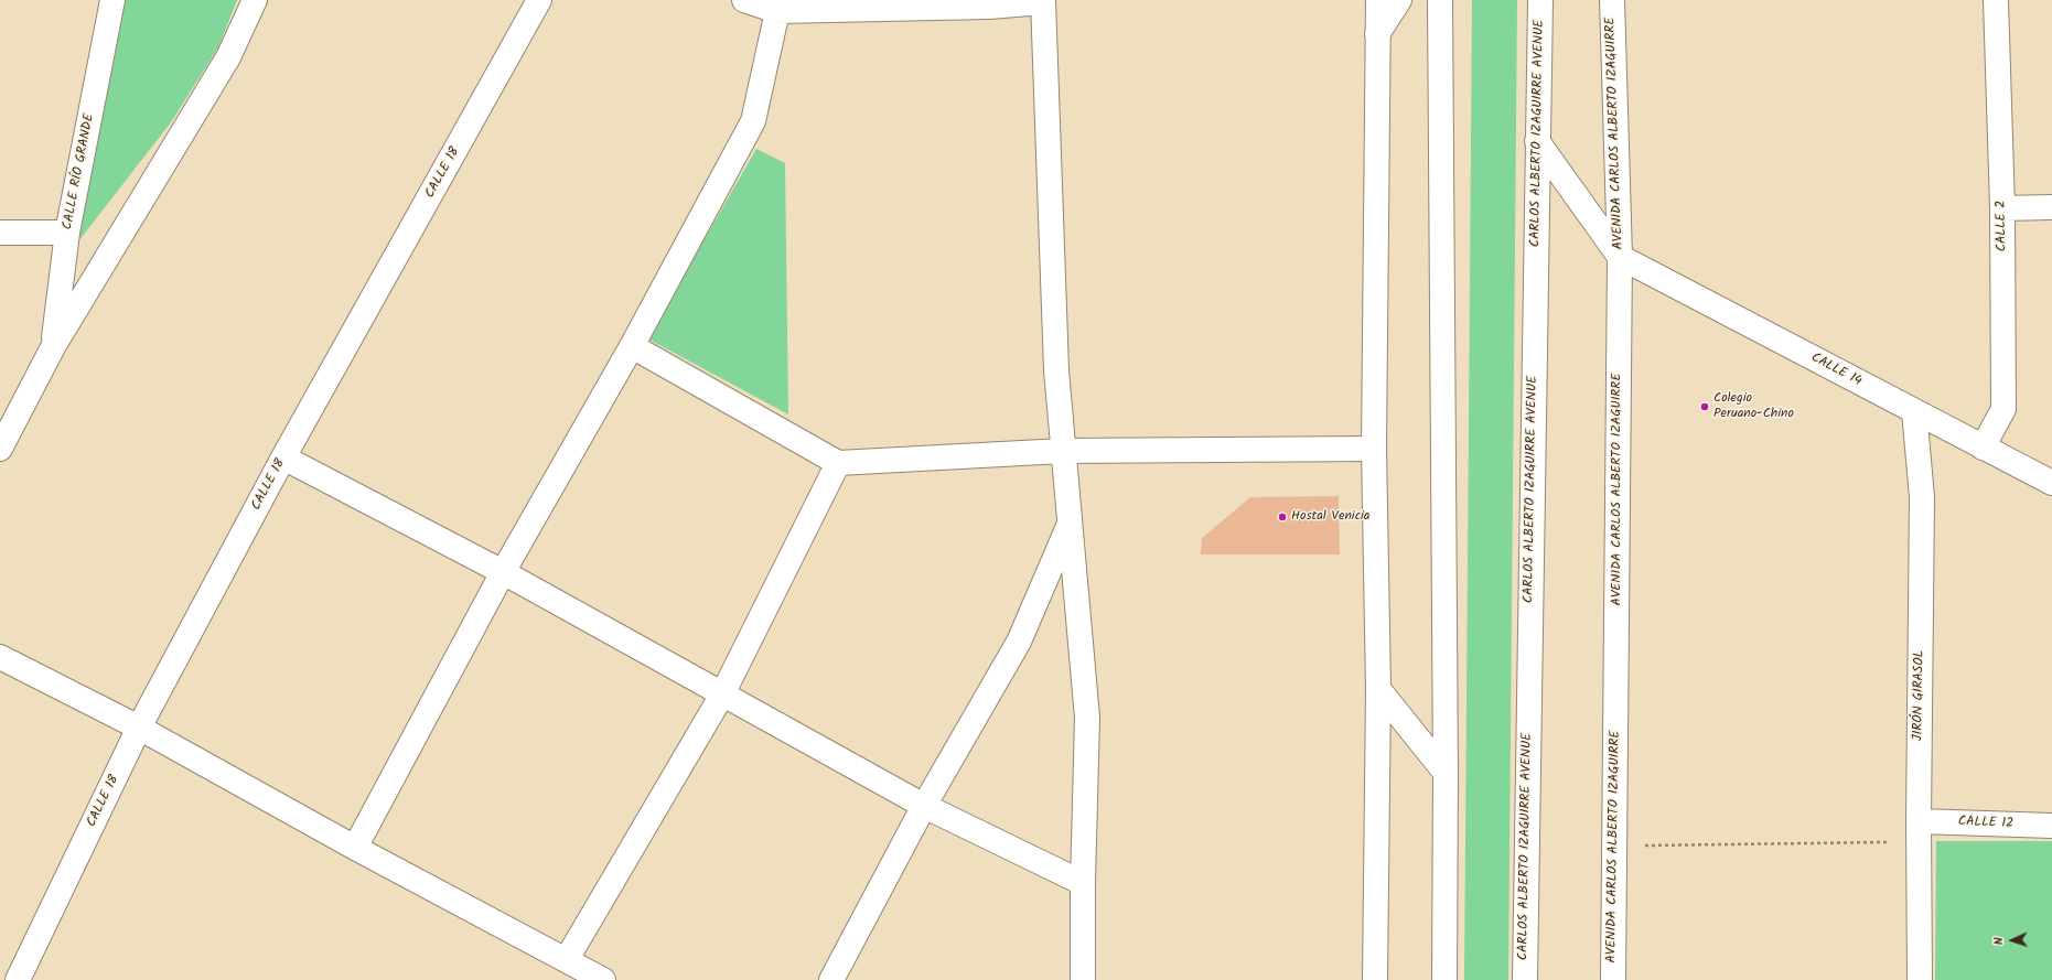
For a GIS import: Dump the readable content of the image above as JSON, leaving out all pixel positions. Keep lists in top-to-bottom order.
{
  "streets": {
    "street": [
      "CARLOS ALBERTO IZAGUIRRE AVENUE",
      "AVENIDA CARLOS ALBERTO IZAGUIRRE",
      "CALLE RÍO GRANDE",
      "CALLE 18",
      "CALLE 2",
      "CALLE 14",
      "JIRÓN GIRASOL",
      "CALLE 12"
    ]
  },
  "crossings": [
    ["AVENIDA CARLOS ALBERTO IZAGUIRRE", "CALLE 14"],
    ["CALLE 2", "CALLE 14"],
    ["CALLE 14", "JIRÓN GIRASOL"],
    ["JIRÓN GIRASOL", "CALLE 12"]
  ],
  "places": ["Colegio Peruano-Chino", "Hostal Venicia"],
  "north": "left"
}
